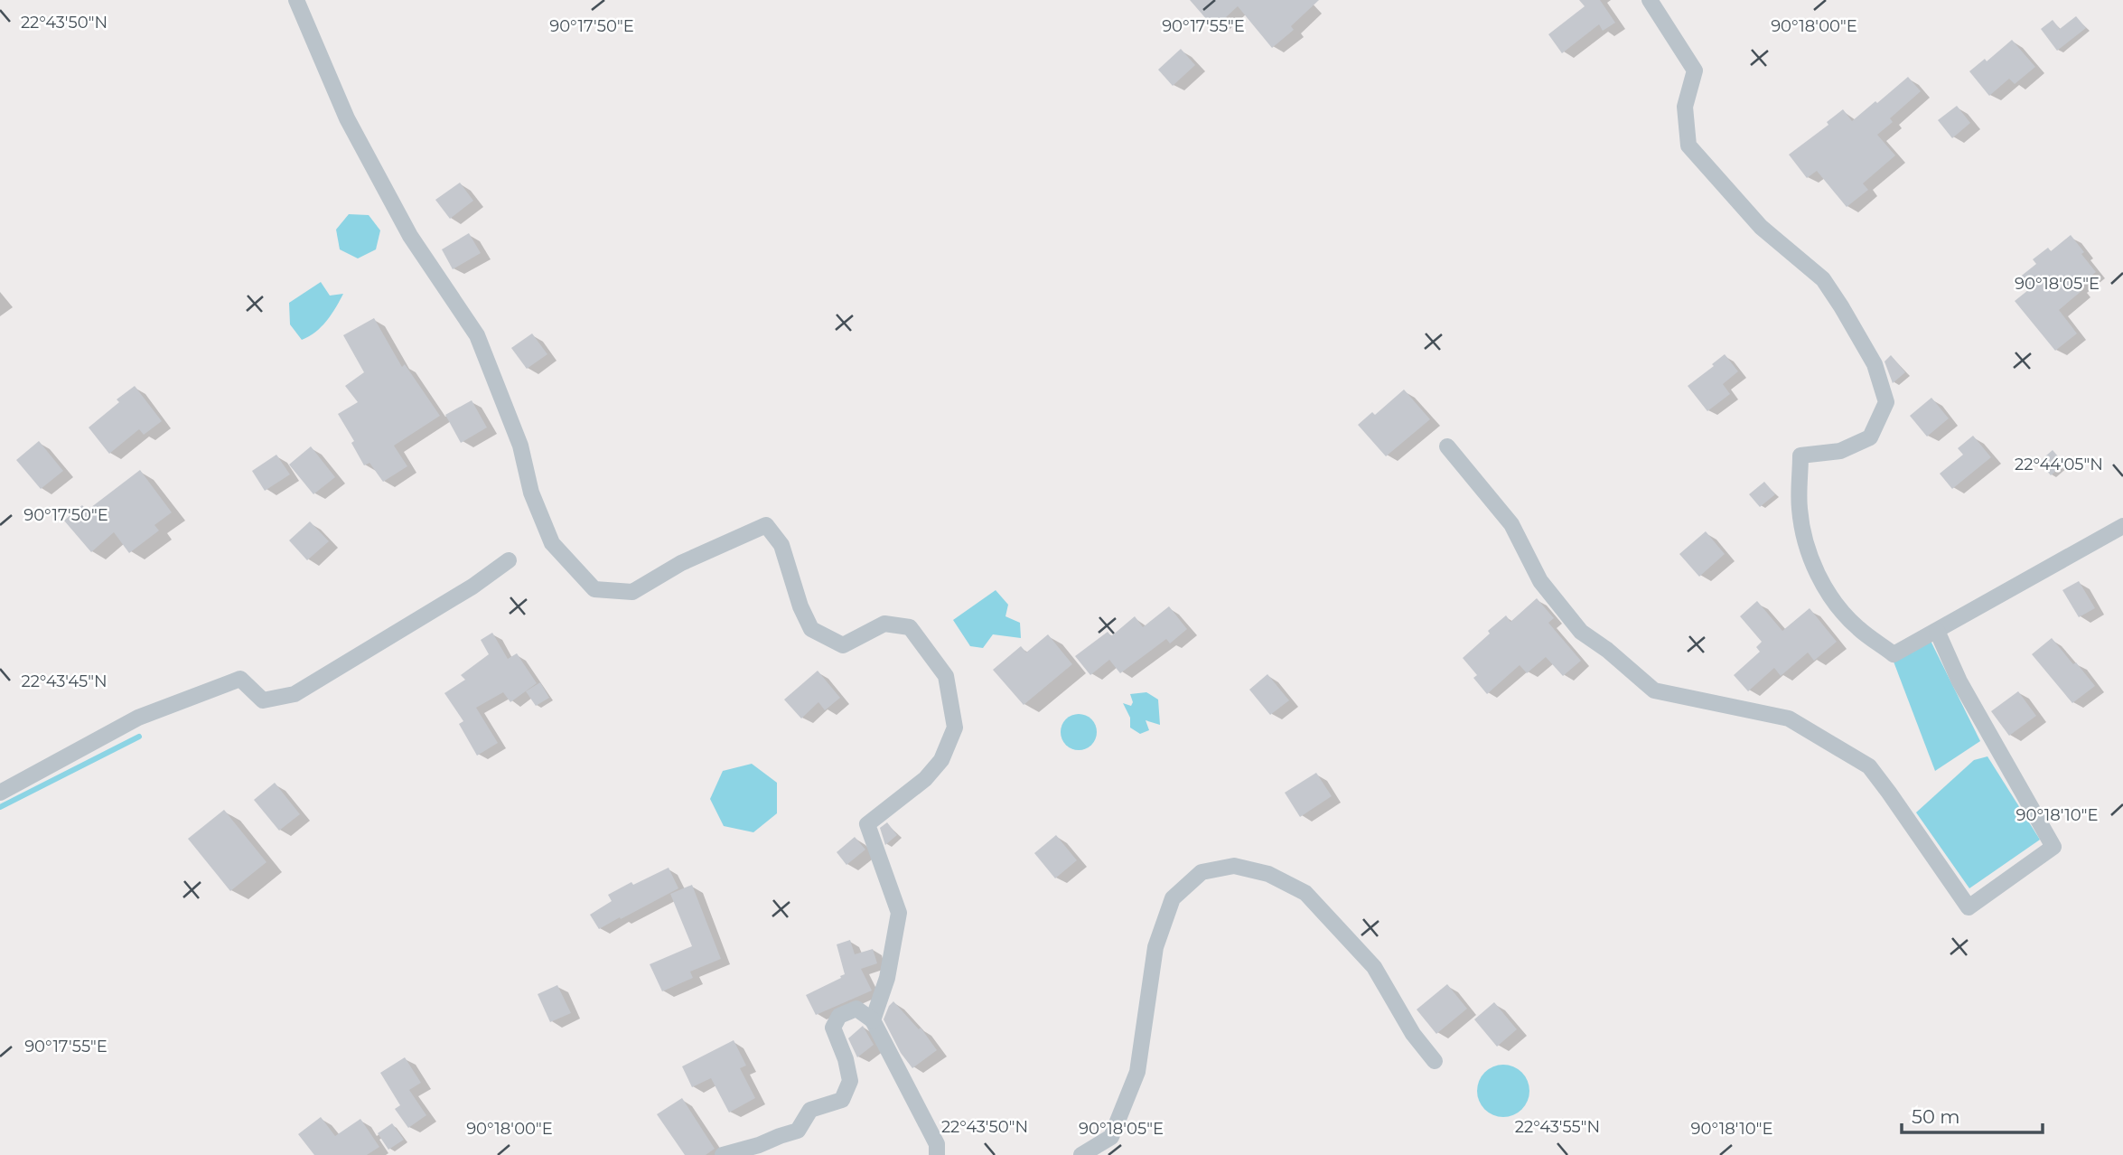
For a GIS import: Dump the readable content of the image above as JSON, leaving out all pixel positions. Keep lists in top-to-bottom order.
{
  "scale_bar": "50 m",
  "coordinates": [
    "22°43'50\"N",
    "90°17'50\"E",
    "90°17'55\"E",
    "90°18'00\"E",
    "90°18'05\"E",
    "22°44'05\"N",
    "22°43'45\"N",
    "90°18'10\"E",
    "22°43'55\"N"
  ]
}
